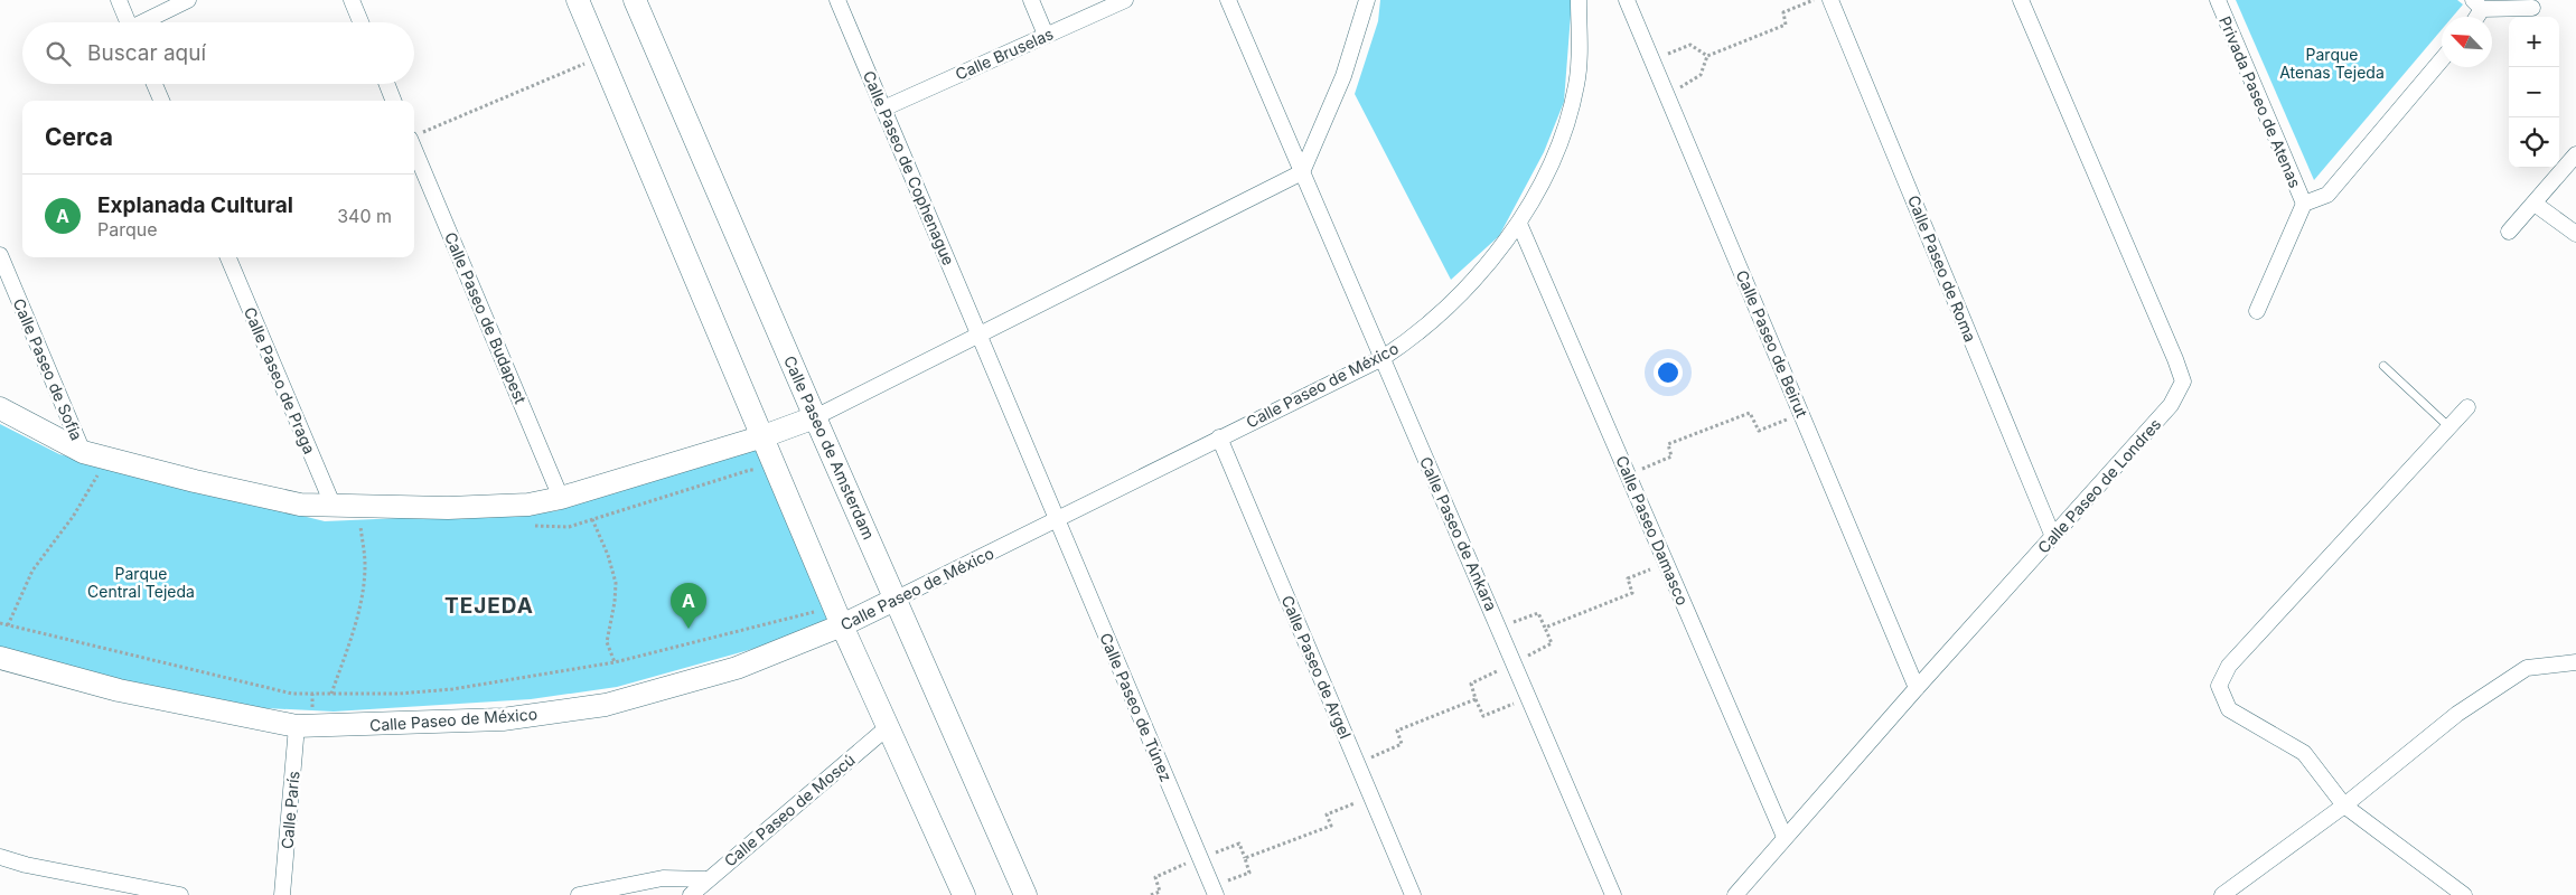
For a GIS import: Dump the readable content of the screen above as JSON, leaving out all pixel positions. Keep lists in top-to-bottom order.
{
  "streets": {
    "main road": ["Calle Paseo de México", "Calle Paseo de Amsterdam"],
    "street": [
      "Calle Bruselas",
      "Privada Paseo de Atenas",
      "Calle Paseo de Cophenague",
      "Calle Paseo de Roma",
      "Calle Paseo de Budapest",
      "Calle Paseo de Beirut",
      "Calle Paseo de Sofia",
      "Calle Paseo de Praga",
      "Calle Paseo de Londres",
      "Calle Paseo Damasco",
      "Calle Paseo de Ankara",
      "Calle Paseo de Argel",
      "Calle Paseo de Túnez",
      "Calle París",
      "Calle Paseo de Moscú"
    ]
  },
  "crossings": [
    ["Calle Bruselas", "Calle Paseo de Cophenague"],
    ["Calle Paseo de Cophenague", "Calle Paseo de México"],
    ["Calle Paseo de Cophenague", "Calle Paseo de Túnez"],
    ["Calle Paseo de Roma", "Calle Paseo de Londres"],
    ["Calle Paseo de Beirut", "Calle Paseo de Londres"],
    ["Calle Paseo de México", "Calle Paseo de Amsterdam"],
    ["Calle Paseo de México", "Calle Paseo Damasco"],
    ["Calle Paseo de México", "Calle Paseo de Ankara"],
    ["Calle Paseo de México", "Calle Paseo de Argel"],
    ["Calle Paseo de México", "Calle Paseo de Túnez"],
    ["Calle Paseo de México", "Calle París"],
    ["Calle Paseo de Londres", "Calle Paseo Damasco"]
  ],
  "districts": ["TEJEDA"],
  "parks": ["Parque Atenas Tejeda", "Parque Central Tejeda"],
  "north": "top left",
  "page": {
    "map_buttons": ["+", "−"],
    "search": "Buscar aquí",
    "heading": "Cerca",
    "list": [
      {
        "mark": "A",
        "name": "Explanada Cultural",
        "note": "Parque",
        "value": "340 m"
      }
    ],
    "pins": "A"
  }
}
